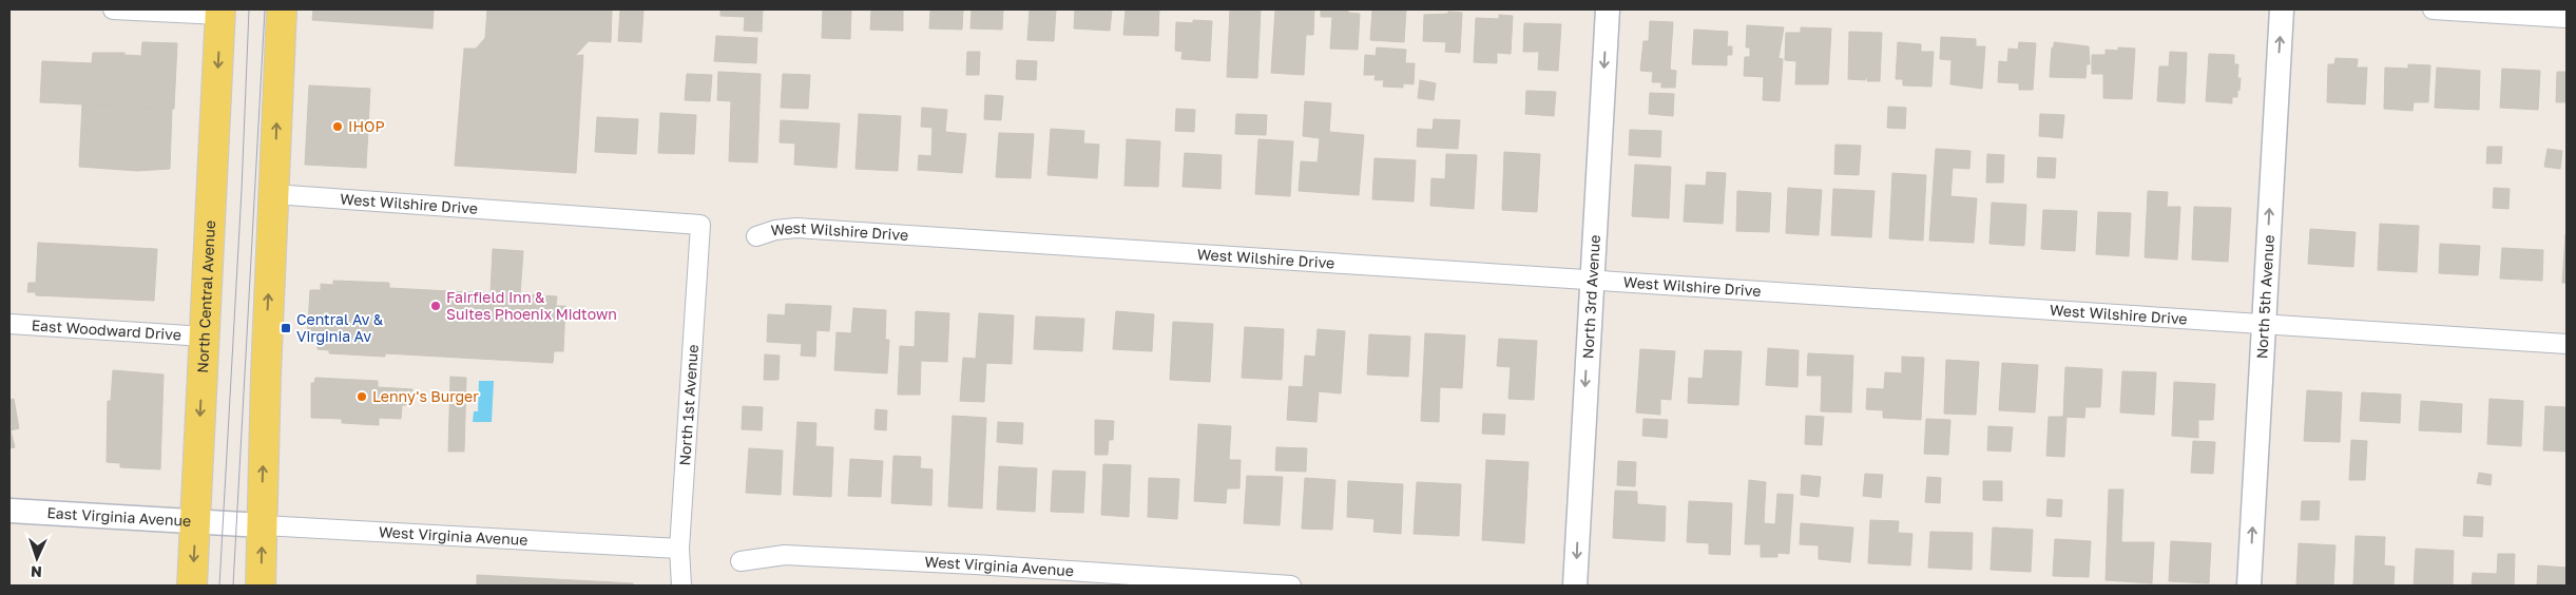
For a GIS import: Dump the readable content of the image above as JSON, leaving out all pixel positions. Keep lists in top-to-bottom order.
{
  "streets": {
    "main road": ["North Central Avenue"],
    "street": [
      "West Wilshire Drive",
      "North 3rd Avenue",
      "North 5th Avenue",
      "East Woodward Drive",
      "North 1st Avenue",
      "East Virginia Avenue",
      "West Virginia Avenue"
    ]
  },
  "crossings": [
    ["West Wilshire Drive", "North 3rd Avenue"],
    ["West Wilshire Drive", "North 5th Avenue"],
    ["West Wilshire Drive", "North 1st Avenue"],
    ["North Central Avenue", "East Woodward Drive"],
    ["North Central Avenue", "East Virginia Avenue"],
    ["North 1st Avenue", "West Virginia Avenue"],
    ["East Virginia Avenue", "West Virginia Avenue"]
  ],
  "one_way": ["North 3rd Avenue", "North 5th Avenue"],
  "places": {
    "other": ["IHOP", "Fairfield Inn & Suites Phoenix Midtown", "Lenny's Burger"],
    "transit": ["Central Av & Virginia Av"]
  },
  "north": "bottom"
}
